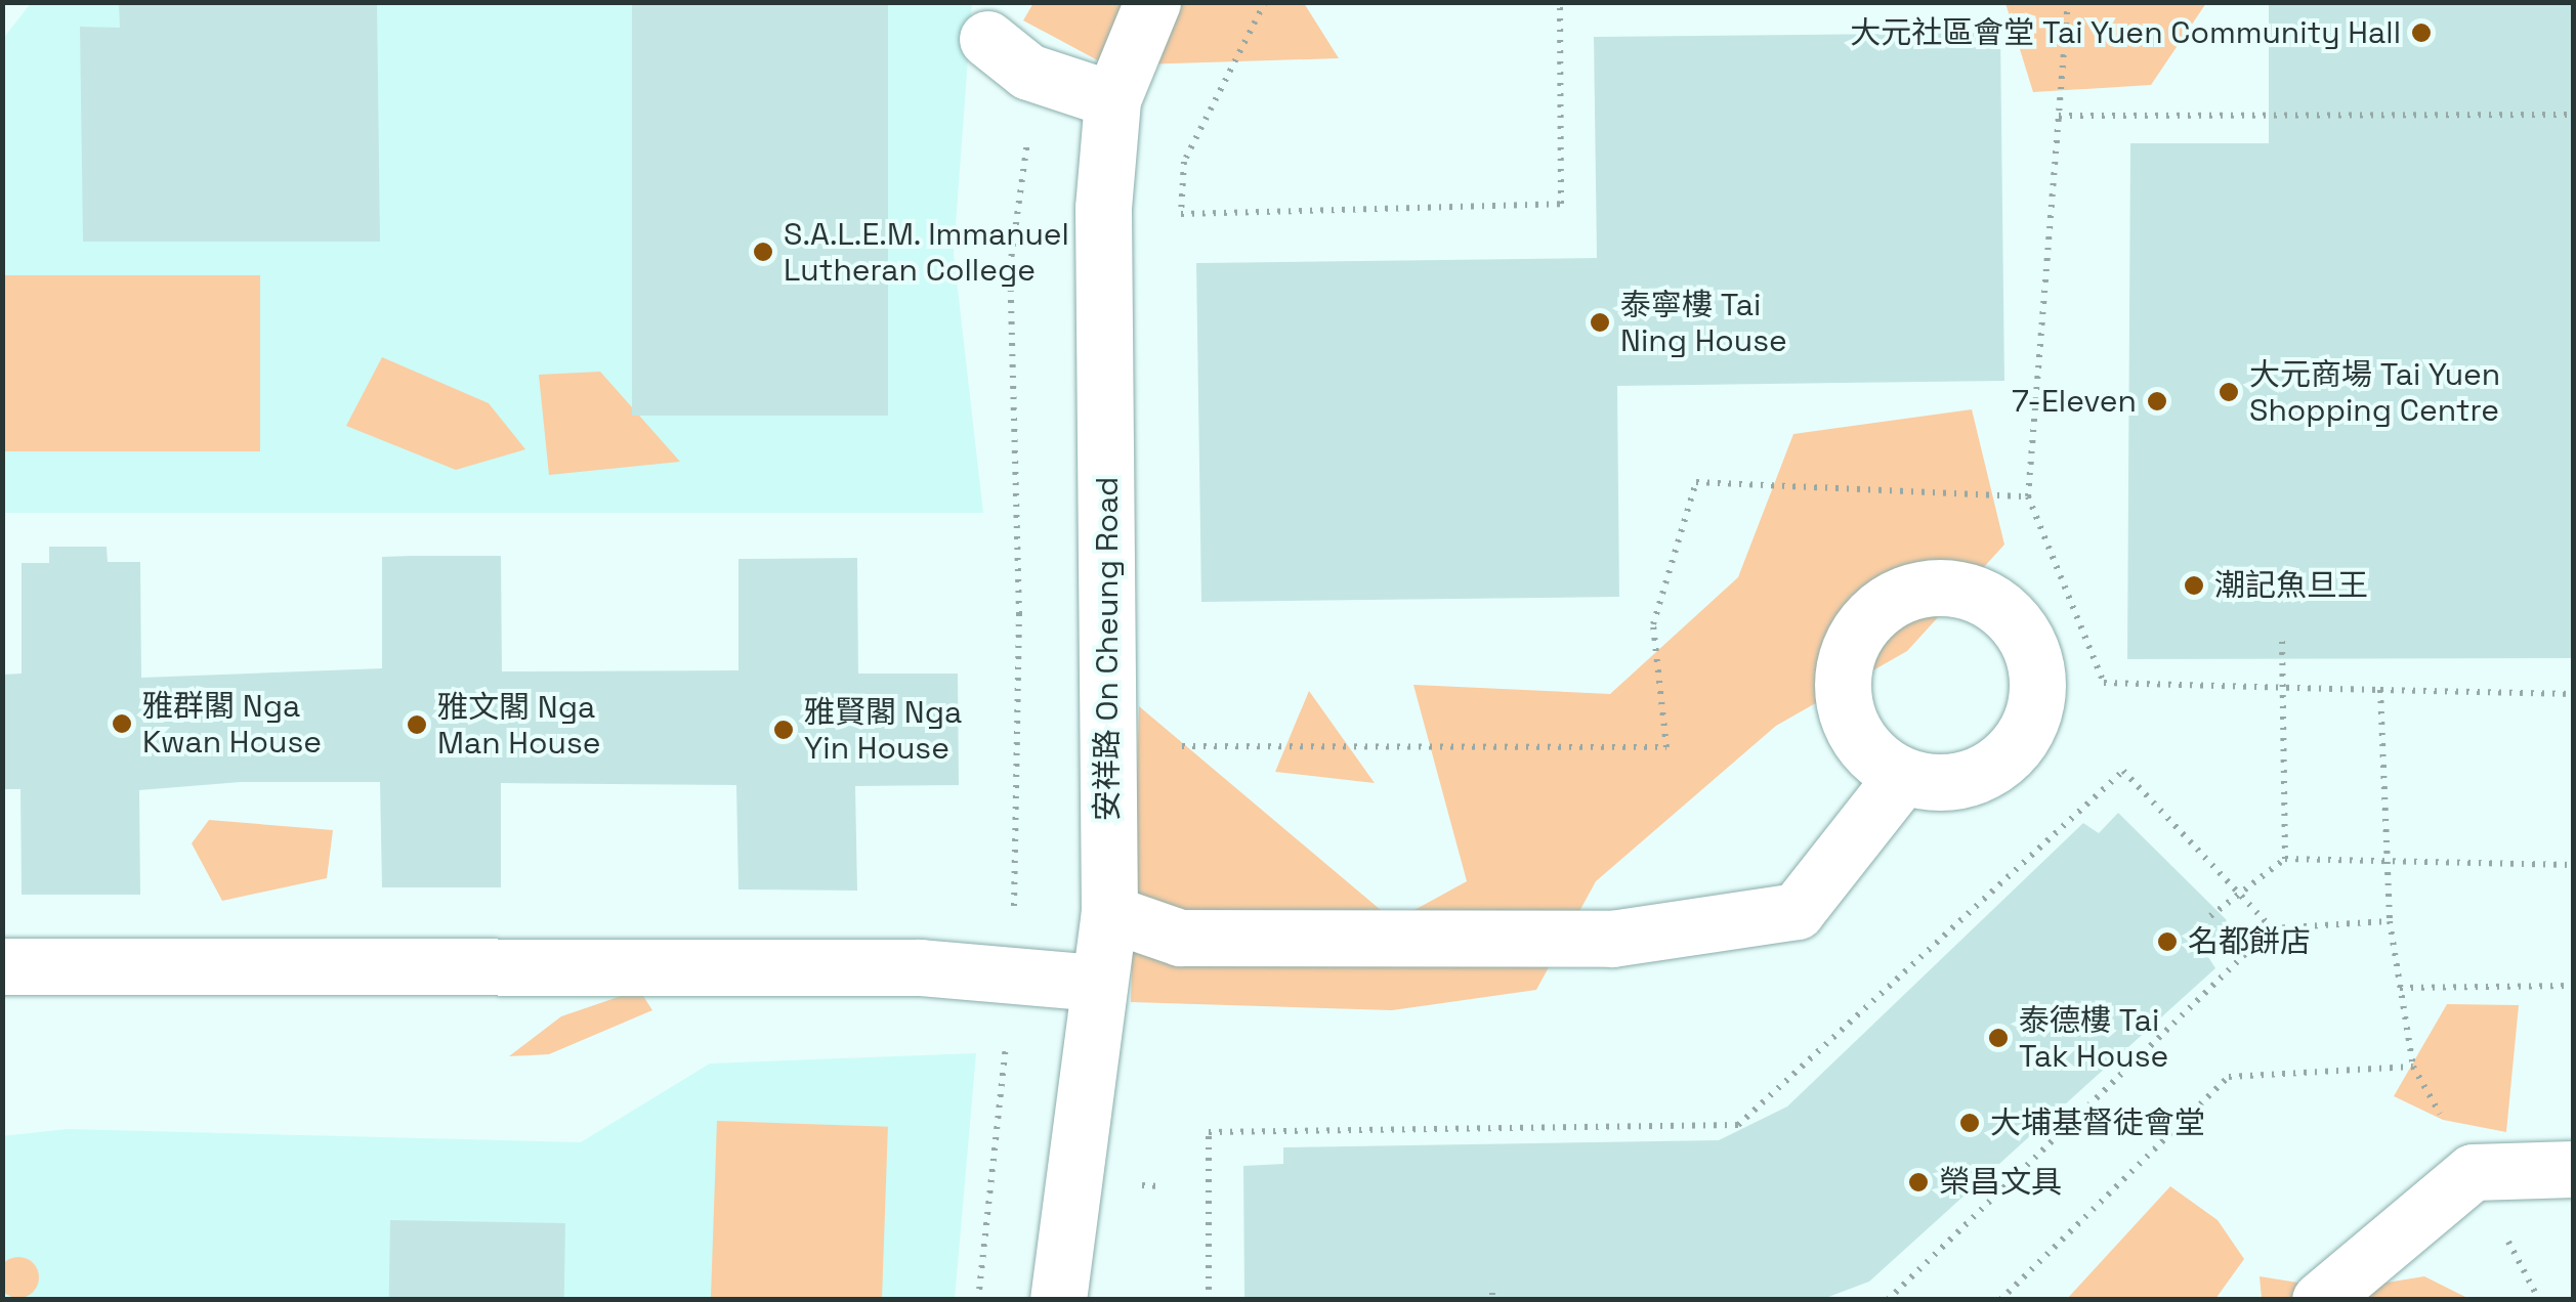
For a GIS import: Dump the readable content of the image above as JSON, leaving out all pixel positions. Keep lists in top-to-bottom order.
{
  "streets": {
    "street": ["安祥路 On Cheung Road"]
  },
  "places": [
    "大元社區會堂 Tai Yuen Community Hall",
    "S.A.L.E.M. Immanuel Lutheran College",
    "泰寧樓 Tai Ning House",
    "大元商場 Tai Yuen Shopping Centre",
    "7-Eleven",
    "潮記魚旦王",
    "雅群閣 Nga Kwan House",
    "雅文閣 Nga Man House",
    "雅賢閣 Nga Yin House",
    "名都餅店",
    "泰德樓 Tai Tak House",
    "大埔基督徒會堂",
    "榮昌文具"
  ]
}
